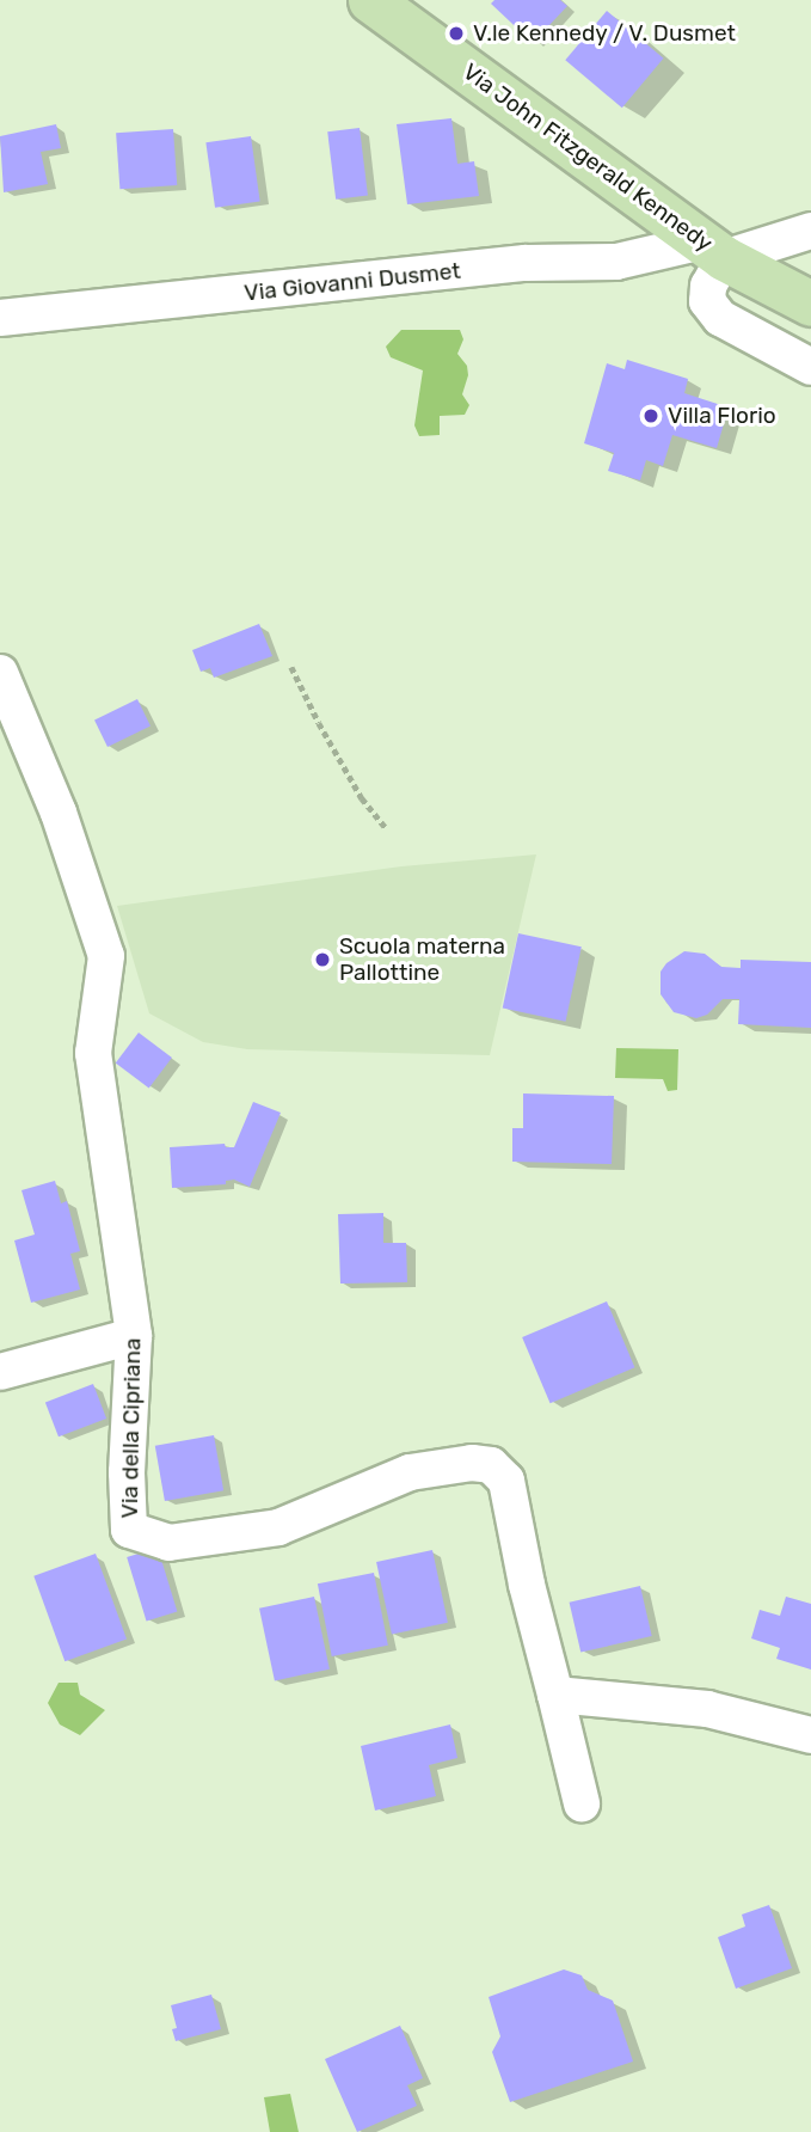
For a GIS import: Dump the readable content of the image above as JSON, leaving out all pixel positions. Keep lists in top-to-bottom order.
{
  "streets": {
    "main road": ["Via John Fitzgerald Kennedy"],
    "street": ["Via Giovanni Dusmet", "Via della Cipriana"]
  },
  "crossings": [
    ["Via John Fitzgerald Kennedy", "Via Giovanni Dusmet"]
  ],
  "places": ["V.le Kennedy / V. Dusmet", "Villa Florio", "Scuola materna Pallottine"]
}
